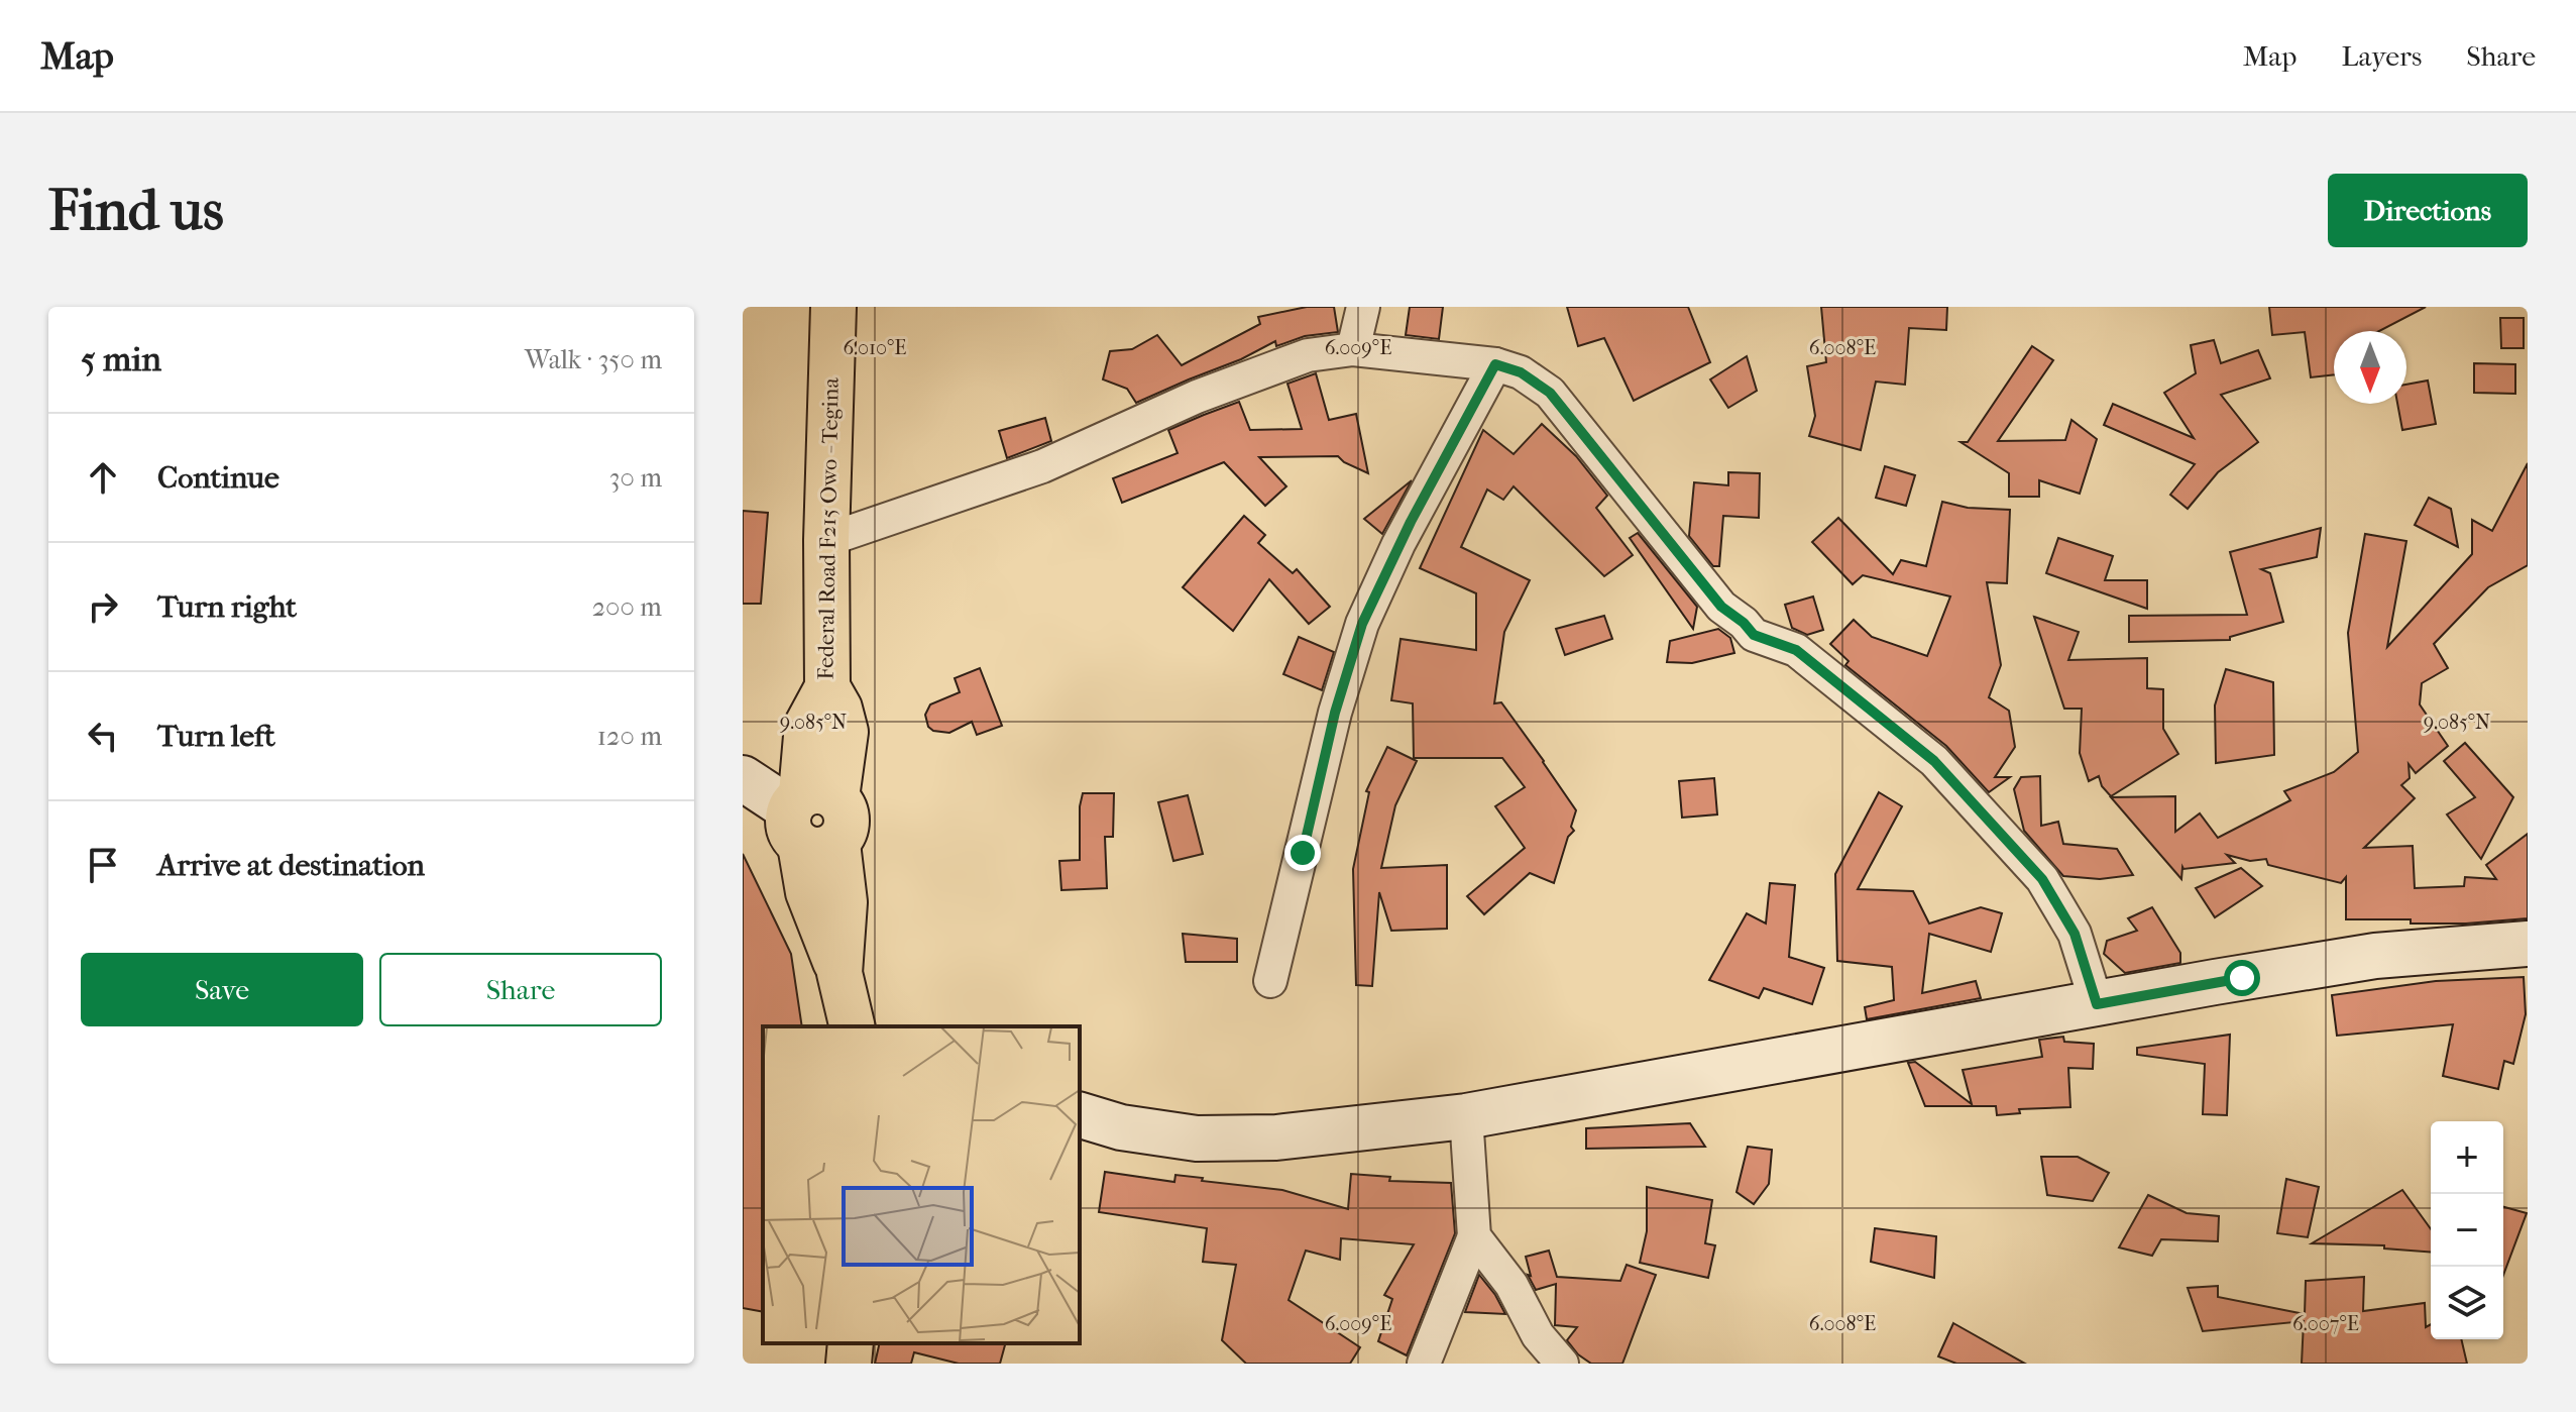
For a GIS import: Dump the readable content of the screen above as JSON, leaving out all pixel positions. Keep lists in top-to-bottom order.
{
  "streets": {
    "main road": ["Federal Road F215 Owo - Tegina"]
  },
  "north": "bottom",
  "page": {
    "header": "Map",
    "nav": ["Map", "Layers", "Share"],
    "buttons": [
      "Directions",
      ["Save", "Share"]
    ],
    "title": "Find us",
    "heading": ["5 min", "Walk · 350 m"],
    "list": [
      ["Continue", "30 m"],
      ["Turn right", "200 m"],
      ["Turn left", "120 m"],
      "Arrive at destination"
    ],
    "map_buttons": ["+", "−"]
  },
  "coordinates": [
    "6.010°E",
    "6.009°E",
    "6.008°E",
    "9.085°N",
    "6.007°E"
  ]
}
